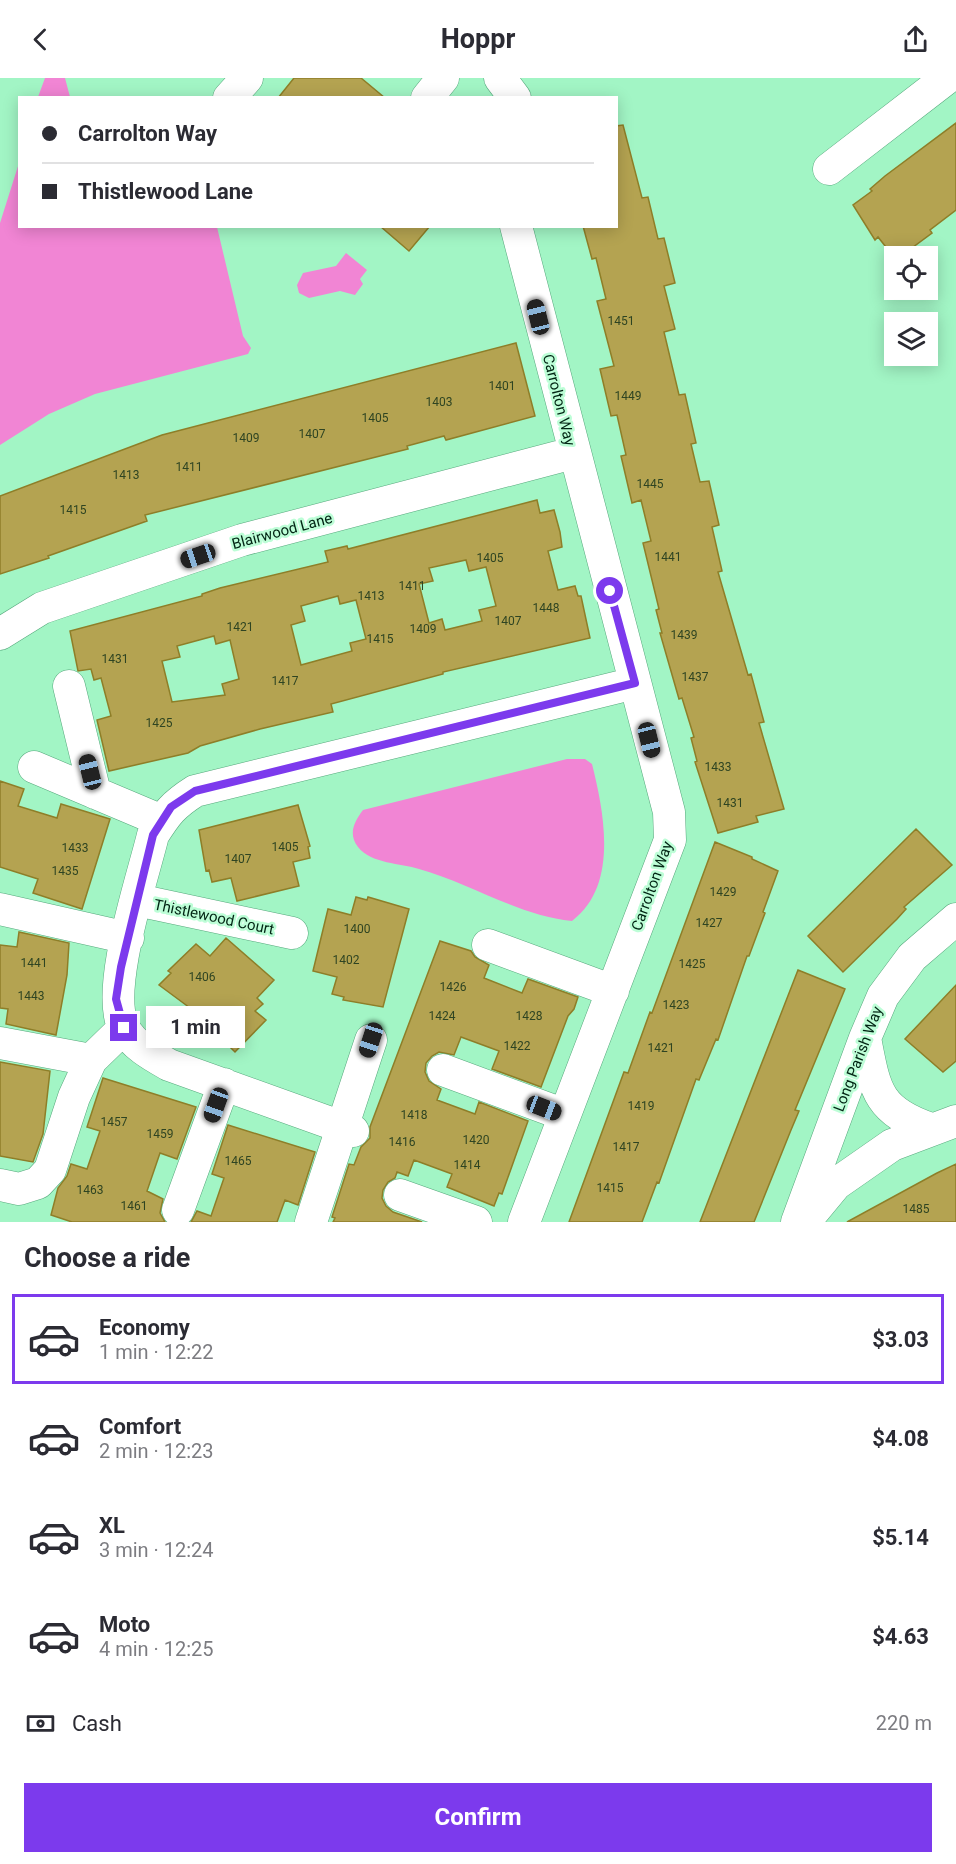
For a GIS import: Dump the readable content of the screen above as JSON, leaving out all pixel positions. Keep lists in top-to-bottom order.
{
  "streets": {
    "street": [
      "Carrolton Way",
      "Blairwood Lane",
      "Thistlewood Court",
      "Long Parish Way"
    ]
  },
  "crossings": [
    ["Carrolton Way", "Blairwood Lane"]
  ],
  "house_numbers": [
    "1451",
    "1401",
    "1449",
    "1403",
    "1405",
    "1407",
    "1409",
    "1411",
    "1413",
    "1445",
    "1415",
    "1441",
    "1405",
    "1411",
    "1413",
    "1448",
    "1407",
    "1421",
    "1409",
    "1439",
    "1415",
    "1431",
    "1437",
    "1417",
    "1425",
    "1433",
    "1431",
    "1405",
    "1433",
    "1407",
    "1435",
    "1429",
    "1427",
    "1400",
    "1402",
    "1441",
    "1425",
    "1406",
    "1426",
    "1443",
    "1423",
    "1424",
    "1428",
    "1422",
    "1421",
    "1419",
    "1418",
    "1457",
    "1459",
    "1420",
    "1416",
    "1417",
    "1465",
    "1414",
    "1415",
    "1463",
    "1461",
    "1485"
  ],
  "page": {
    "header": "Hoppr",
    "banner": ["Carrolton Way", "Thistlewood Lane"],
    "bubble": "1 min",
    "heading": "Choose a ride",
    "list": [
      {
        "name": "Economy",
        "note": "1 min · 12:22",
        "value": "$3.03"
      },
      {
        "name": "Comfort",
        "note": "2 min · 12:23",
        "value": "$4.08"
      },
      {
        "name": "XL",
        "note": "3 min · 12:24",
        "value": "$5.14"
      },
      {
        "name": "Moto",
        "note": "4 min · 12:25",
        "value": "$4.63"
      }
    ],
    "pay": ["Cash", "220 m"],
    "buttons": "Confirm"
  }
}
